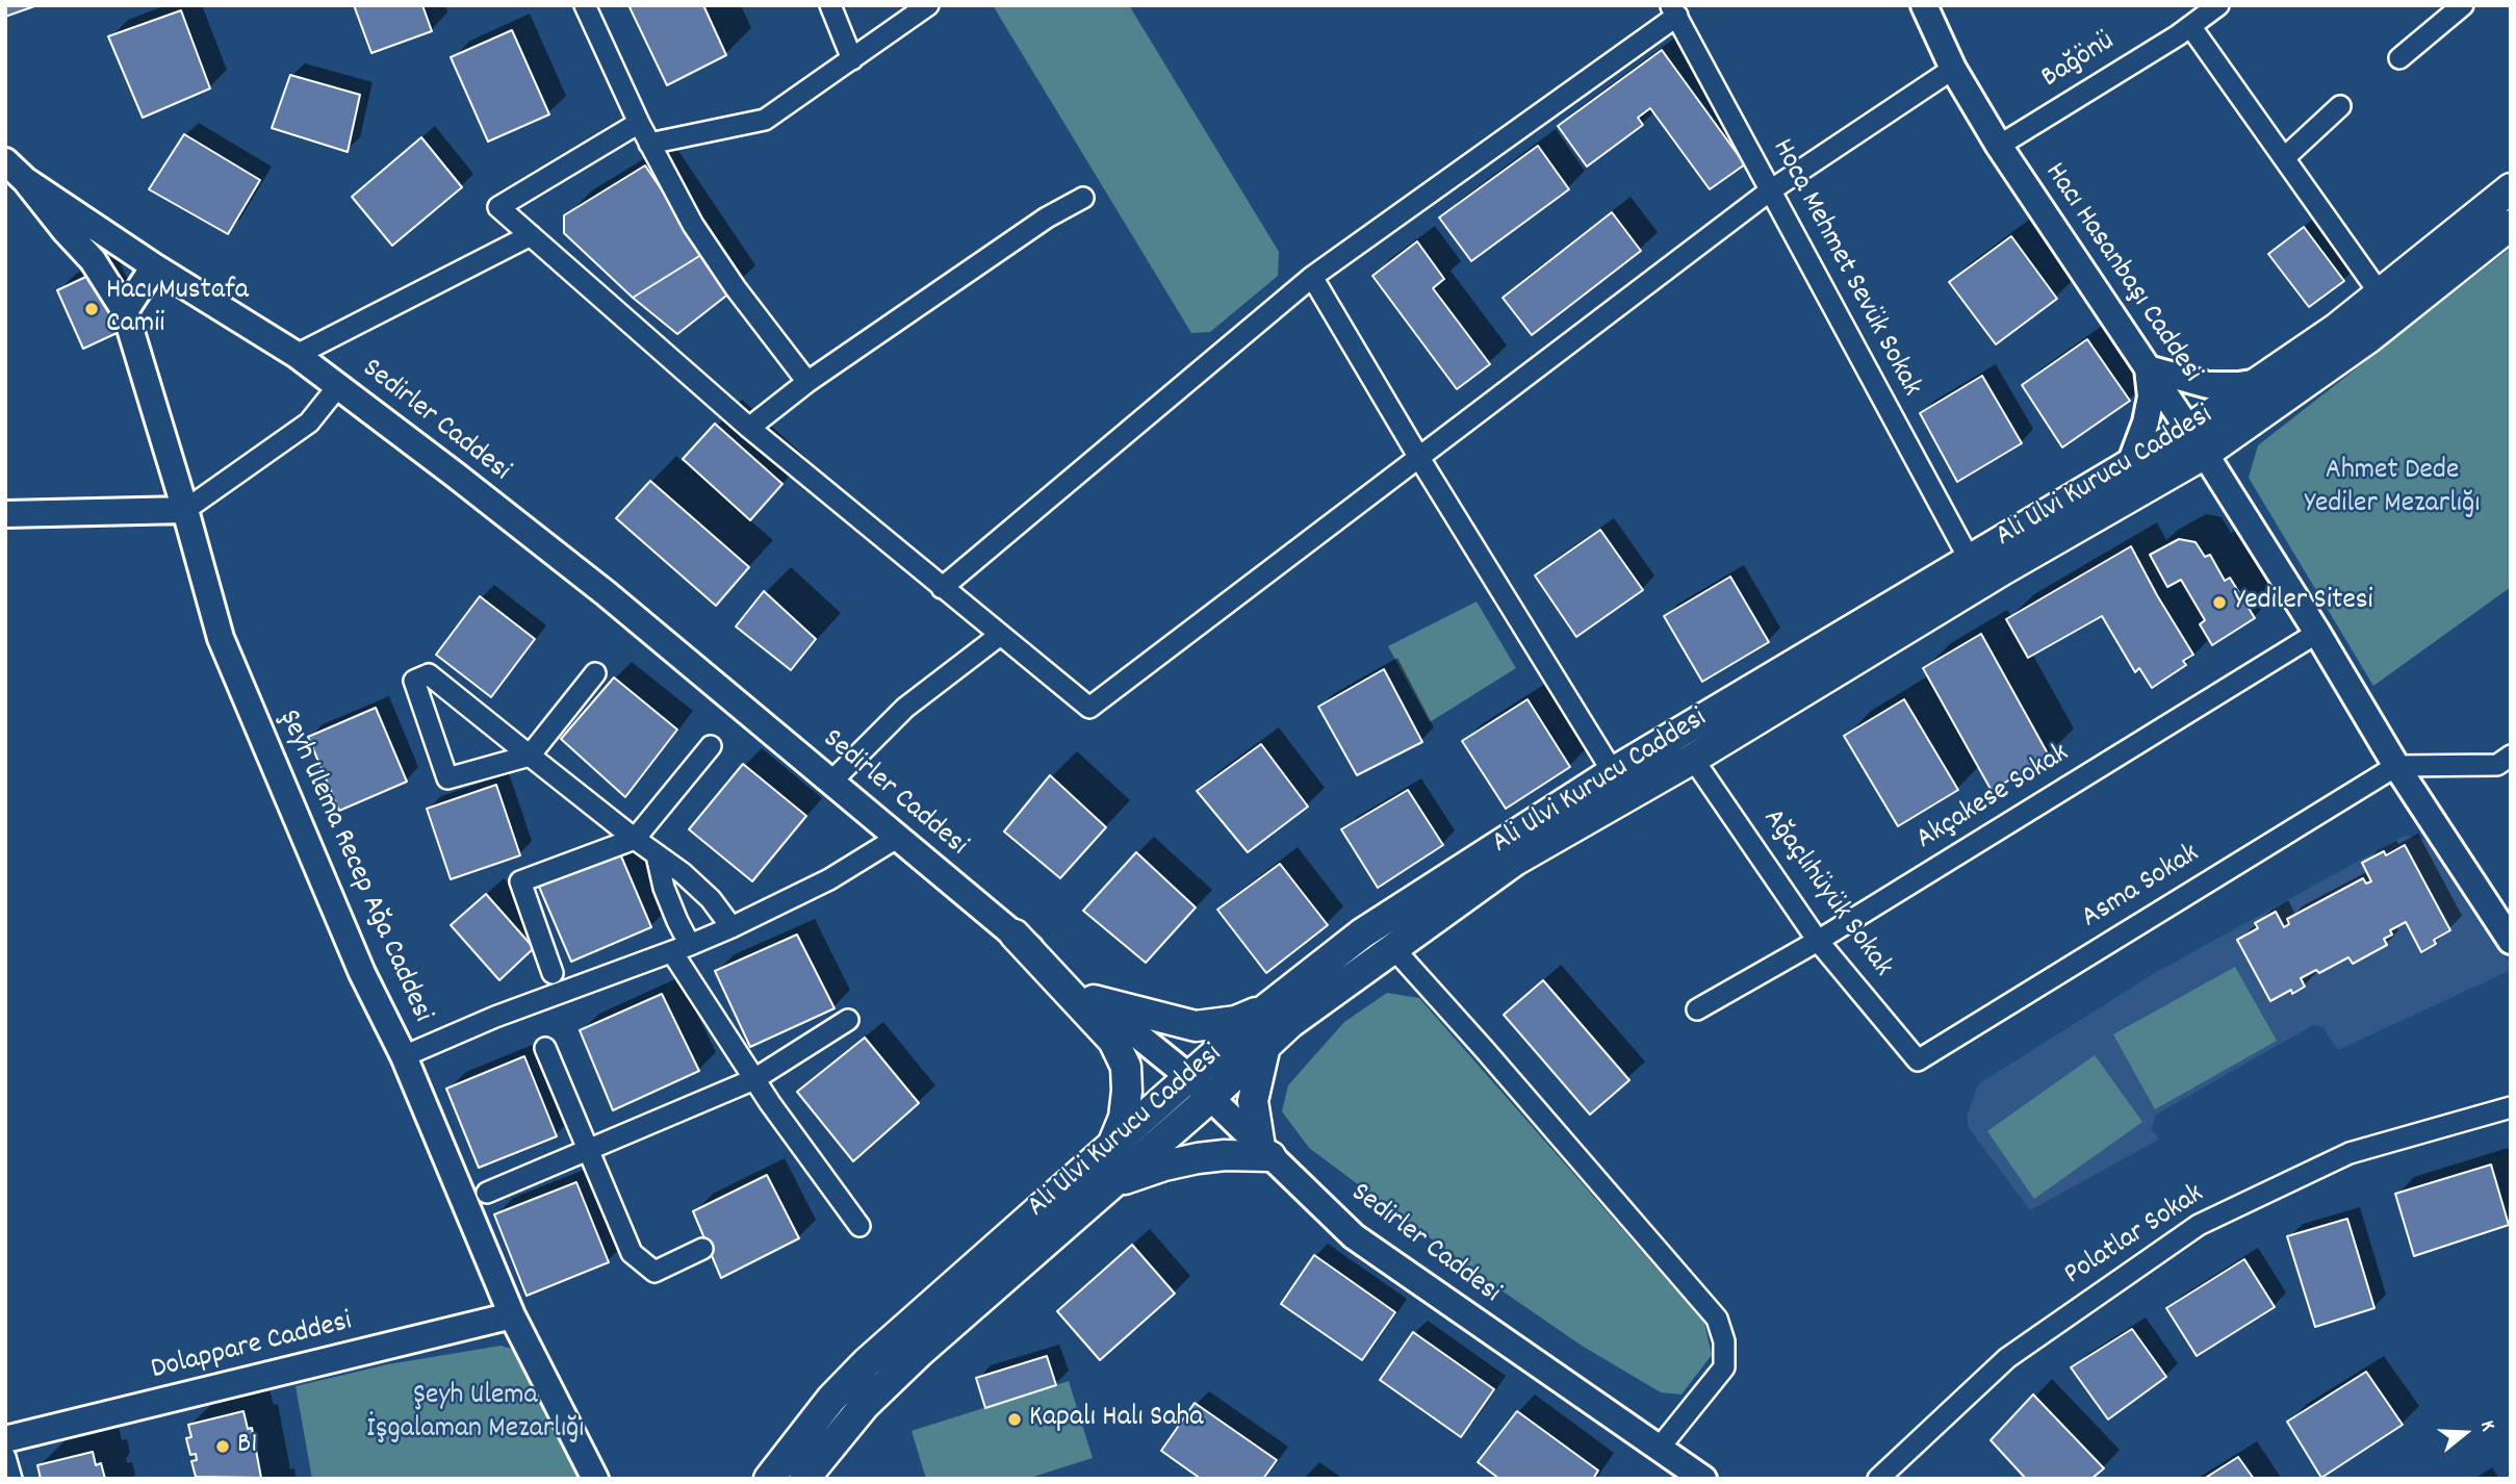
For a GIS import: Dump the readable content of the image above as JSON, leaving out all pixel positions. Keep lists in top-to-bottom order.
{
  "streets": {
    "main road": ["Ali Ulvi Kurucu Caddesi"],
    "street": [
      "Bağönü",
      "Hoca Mehmet Sevük Sokak",
      "Hacı Hasanbaşı Caddesi",
      "Sedirler Caddesi",
      "Akçakese Sokak",
      "Şeyh Ulema Recep Ağa Caddesi",
      "Asma Sokak",
      "Ağaçlıhüyük Sokak",
      "Polatlar Sokak",
      "Dolappare Caddesi"
    ]
  },
  "crossings": [
    ["Bağönü", "Hacı Hasanbaşı Caddesi"],
    ["Hoca Mehmet Sevük Sokak", "Ali Ulvi Kurucu Caddesi"],
    ["Hacı Hasanbaşı Caddesi", "Ali Ulvi Kurucu Caddesi"],
    ["Hacı Hasanbaşı Caddesi", "Akçakese Sokak"],
    ["Hacı Hasanbaşı Caddesi", "Asma Sokak"],
    ["Sedirler Caddesi", "Ali Ulvi Kurucu Caddesi"],
    ["Sedirler Caddesi", "Şeyh Ulema Recep Ağa Caddesi"],
    ["Ali Ulvi Kurucu Caddesi", "Ağaçlıhüyük Sokak"],
    ["Akçakese Sokak", "Ağaçlıhüyük Sokak"],
    ["Şeyh Ulema Recep Ağa Caddesi", "Dolappare Caddesi"],
    ["Asma Sokak", "Ağaçlıhüyük Sokak"]
  ],
  "parks": ["Ahmet Dede Yediler Mezarlığı", "Şeyh Ulema İşgalaman Mezarlığı"],
  "places": [
    "Hacı Mustafa Camii",
    "Yediler Sitesi",
    "Kapalı Halı Saha",
    "B1"
  ],
  "north": "right"
}
